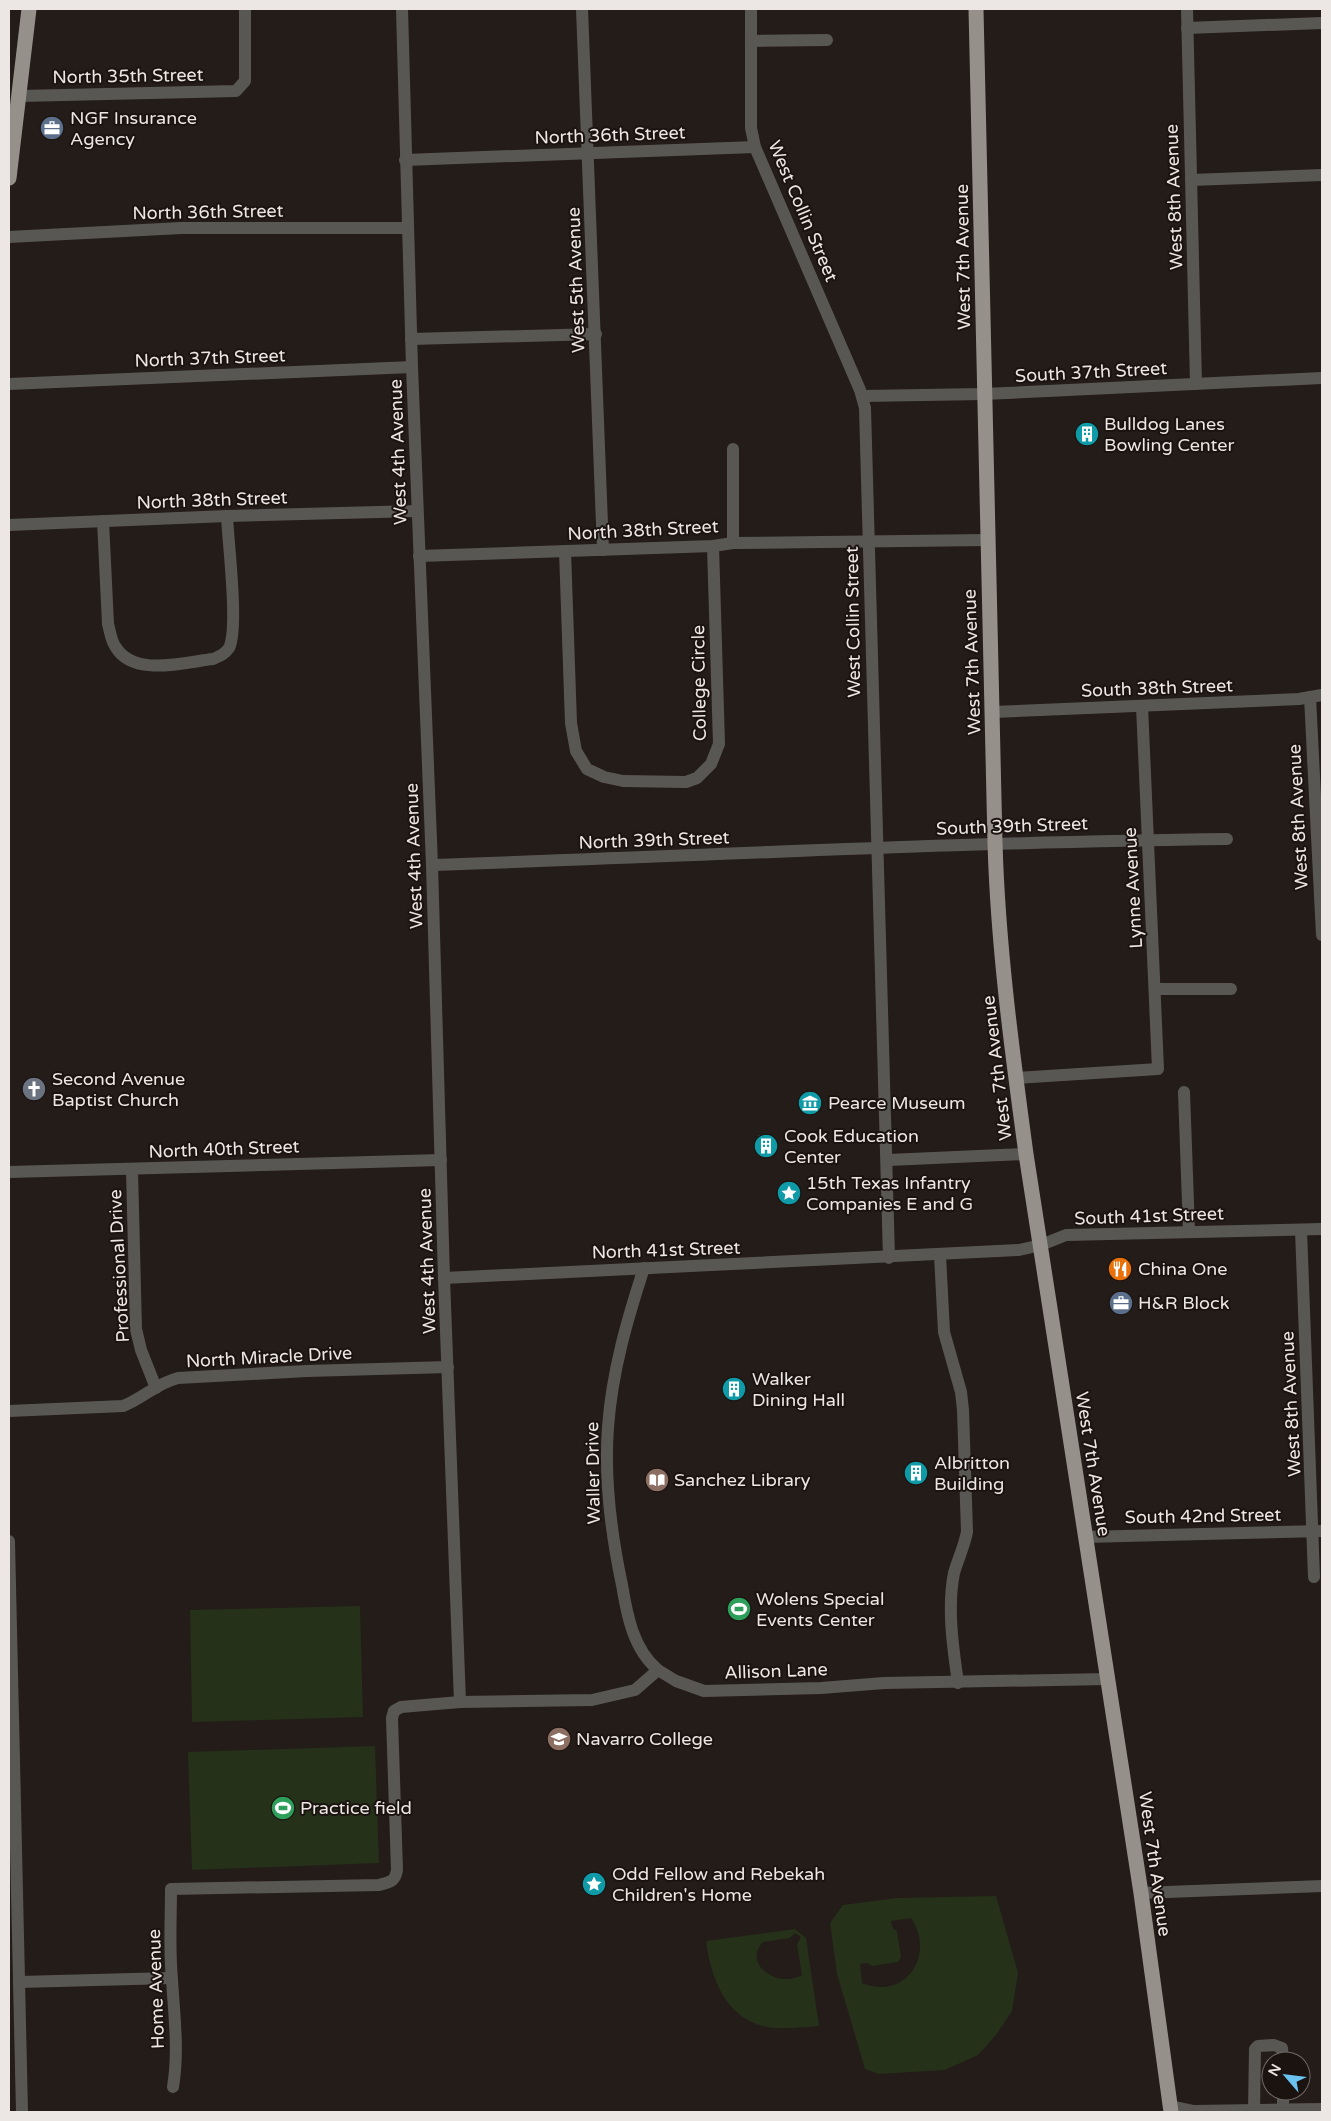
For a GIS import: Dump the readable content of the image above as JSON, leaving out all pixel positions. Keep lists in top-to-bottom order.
{
  "streets": {
    "main road": ["West 7th Avenue"],
    "street": [
      "North 35th Street",
      "North 36th Street",
      "West 8th Avenue",
      "West Collin Street",
      "West 5th Avenue",
      "North 37th Street",
      "South 37th Street",
      "West 4th Avenue",
      "North 38th Street",
      "College Circle",
      "South 38th Street",
      "South 39th Street",
      "North 39th Street",
      "Lynne Avenue",
      "North 40th Street",
      "South 41st Street",
      "North 41st Street",
      "Professional Drive",
      "North Miracle Drive",
      "Waller Drive",
      "South 42nd Street",
      "Allison Lane",
      "Home Avenue"
    ]
  },
  "crossings": [
    ["North 36th Street", "West Collin Street"],
    ["North 36th Street", "West 5th Avenue"],
    ["North 36th Street", "West 4th Avenue"],
    ["West 8th Avenue", "South 37th Street"],
    ["West 8th Avenue", "South 38th Street"],
    ["West 8th Avenue", "South 41st Street"],
    ["West 8th Avenue", "South 42nd Street"],
    ["West Collin Street", "South 37th Street"],
    ["West Collin Street", "North 38th Street"],
    ["West Collin Street", "South 39th Street"],
    ["West Collin Street", "North 39th Street"],
    ["West Collin Street", "South 41st Street"],
    ["West Collin Street", "North 41st Street"],
    ["West 7th Avenue", "South 37th Street"],
    ["West 7th Avenue", "South 38th Street"],
    ["West 7th Avenue", "South 39th Street"],
    ["West 7th Avenue", "Lynne Avenue"],
    ["West 7th Avenue", "South 41st Street"],
    ["West 7th Avenue", "South 42nd Street"],
    ["West 7th Avenue", "Allison Lane"],
    ["West 5th Avenue", "North 38th Street"],
    ["North 37th Street", "West 4th Avenue"],
    ["West 4th Avenue", "North 38th Street"],
    ["West 4th Avenue", "North 39th Street"],
    ["West 4th Avenue", "North 40th Street"],
    ["West 4th Avenue", "North 41st Street"],
    ["West 4th Avenue", "North Miracle Drive"],
    ["West 4th Avenue", "Home Avenue"],
    ["North 38th Street", "College Circle"],
    ["South 38th Street", "Lynne Avenue"],
    ["South 39th Street", "North 39th Street"],
    ["South 39th Street", "Lynne Avenue"],
    ["North 40th Street", "Professional Drive"],
    ["South 41st Street", "North 41st Street"],
    ["North 41st Street", "Waller Drive"],
    ["Professional Drive", "North Miracle Drive"],
    ["Waller Drive", "Allison Lane"]
  ],
  "places": {
    "office": ["NGF Insurance Agency", "H&R Block"],
    "building": [
      "Bulldog Lanes Bowling Center",
      "Cook Education Center",
      "Walker Dining Hall",
      "Albritton Building"
    ],
    "church": ["Second Avenue Baptist Church"],
    "museum": ["Pearce Museum"],
    "place": ["15th Texas Infantry Companies E and G", "Odd Fellow and Rebekah Children's Home"],
    "restaurant": ["China One"],
    "library": ["Sanchez Library"],
    "sports": ["Wolens Special Events Center", "Practice field"],
    "school or university": ["Navarro College"]
  },
  "north": "top left"
}
